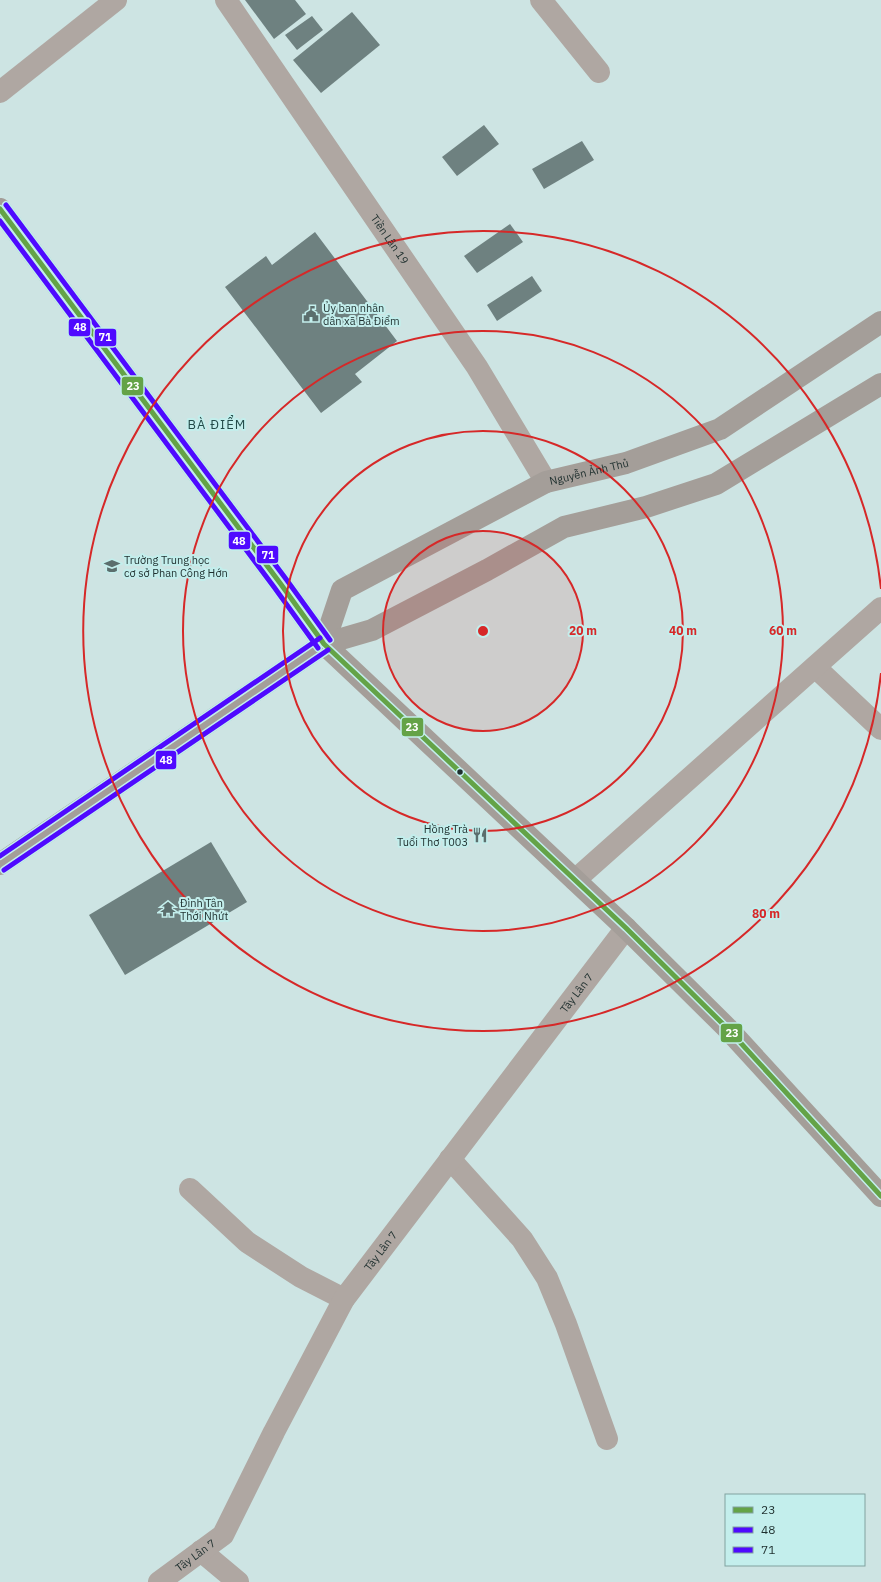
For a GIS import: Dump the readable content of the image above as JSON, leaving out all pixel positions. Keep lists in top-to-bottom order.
{
  "streets": {
    "main road": ["Nguyễn Ảnh Thủ"],
    "street": ["Tiền Lân 19", "Tây Lân 7"]
  },
  "crossings": [
    ["Tiền Lân 19", "Nguyễn Ảnh Thủ"]
  ],
  "districts": ["BÀ ĐIỂM"],
  "places": {
    "public building": ["Ủy ban nhân dân xã Bà Điểm"],
    "school or university": ["Trường Trung học cơ sở Phan Công Hớn"],
    "restaurant": ["Hồng Trà Tuổi Thơ T003"],
    "temple": ["Đình Tân Thới Nhứt"]
  },
  "lines": ["transit line 71", "transit line 23", "transit line 48"],
  "legend": ["23", "48", "71"],
  "rings": [
    "20 m",
    "40 m",
    "60 m",
    "80 m"
  ]
}
